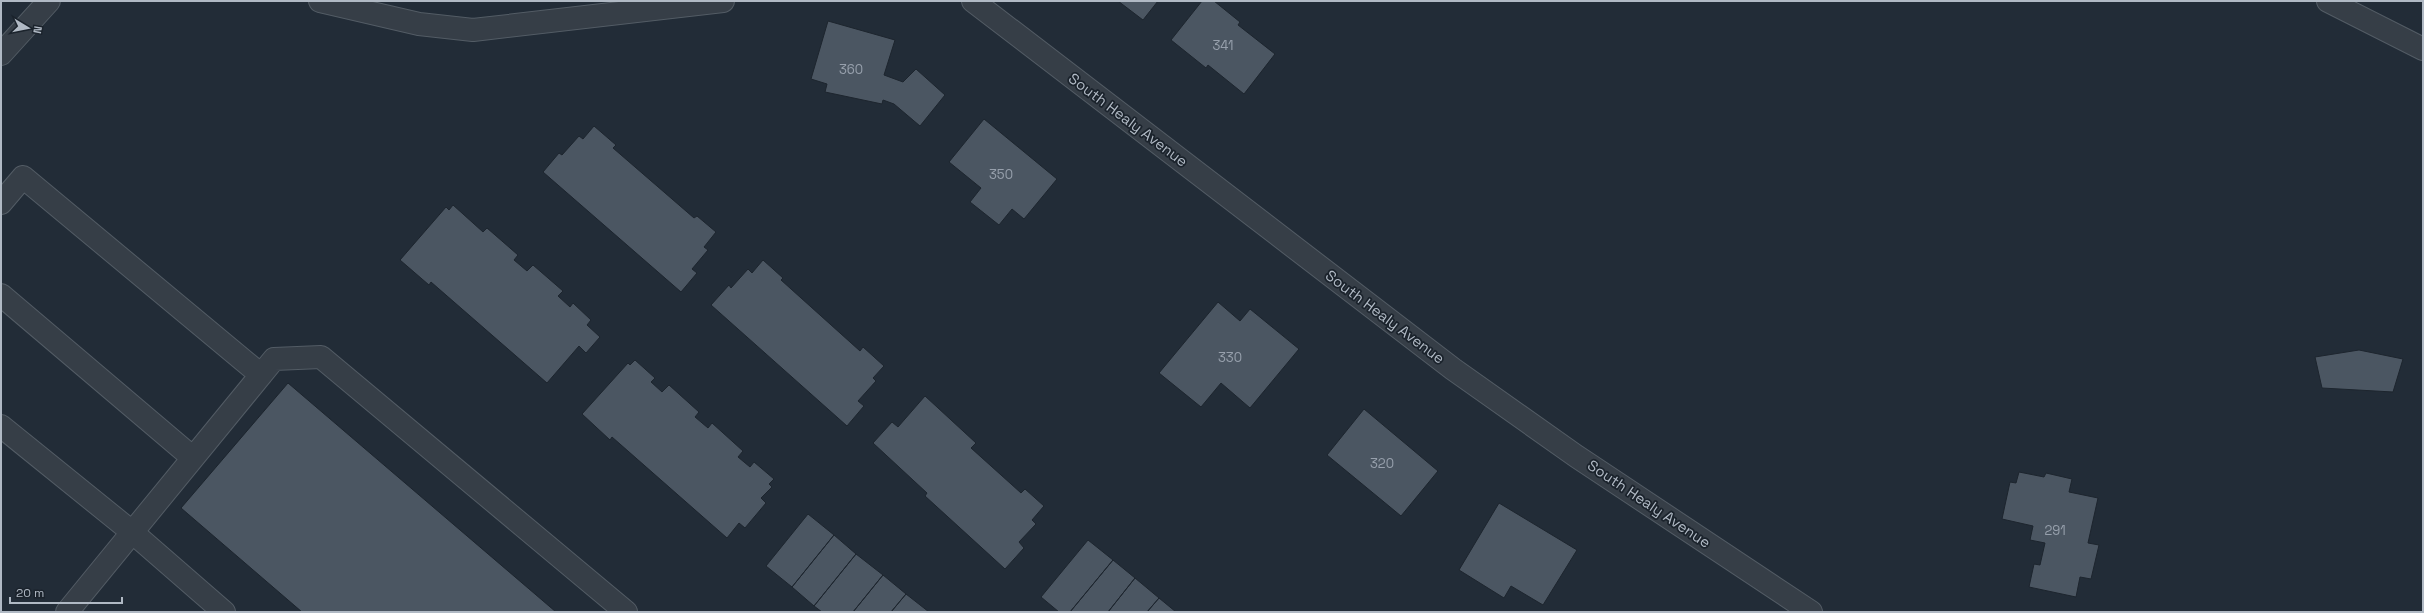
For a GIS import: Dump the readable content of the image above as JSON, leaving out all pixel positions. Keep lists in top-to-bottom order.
{
  "streets": {
    "street": ["South Healy Avenue"]
  },
  "house_numbers": [
    "341",
    "360",
    "350",
    "330",
    "320",
    "291"
  ],
  "scale_bar": "20 m",
  "north": "right"
}
